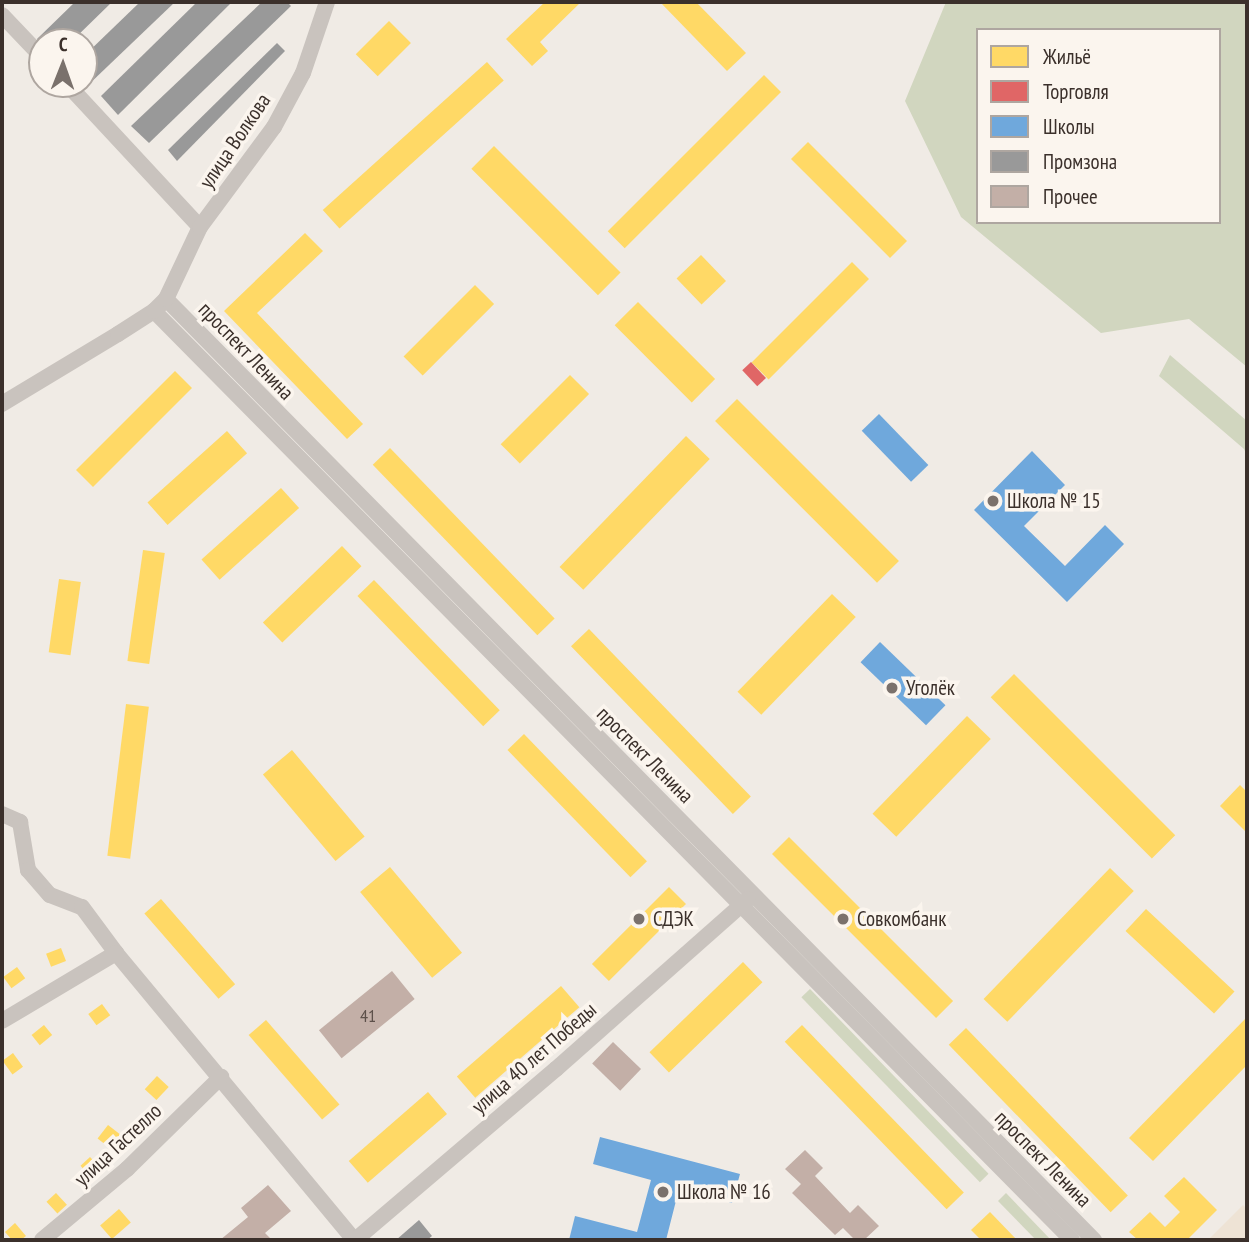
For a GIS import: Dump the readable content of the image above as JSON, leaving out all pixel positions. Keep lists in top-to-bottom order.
{
  "streets": {
    "street": [
      "улица Волкова",
      "проспект Ленина",
      "улица 40 лет Победы",
      "улица Гастелло"
    ]
  },
  "crossings": [
    ["улица Волкова", "проспект Ленина"],
    ["проспект Ленина", "улица 40 лет Победы"]
  ],
  "places": [
    "Школа № 15",
    "Уголёк",
    "СДЭК",
    "Совкомбанк",
    "Школа № 16"
  ],
  "house_numbers": ["41"],
  "legend": [
    "Жильё",
    "Торговля",
    "Школы",
    "Промзона",
    "Прочее"
  ],
  "north": "top"
}
